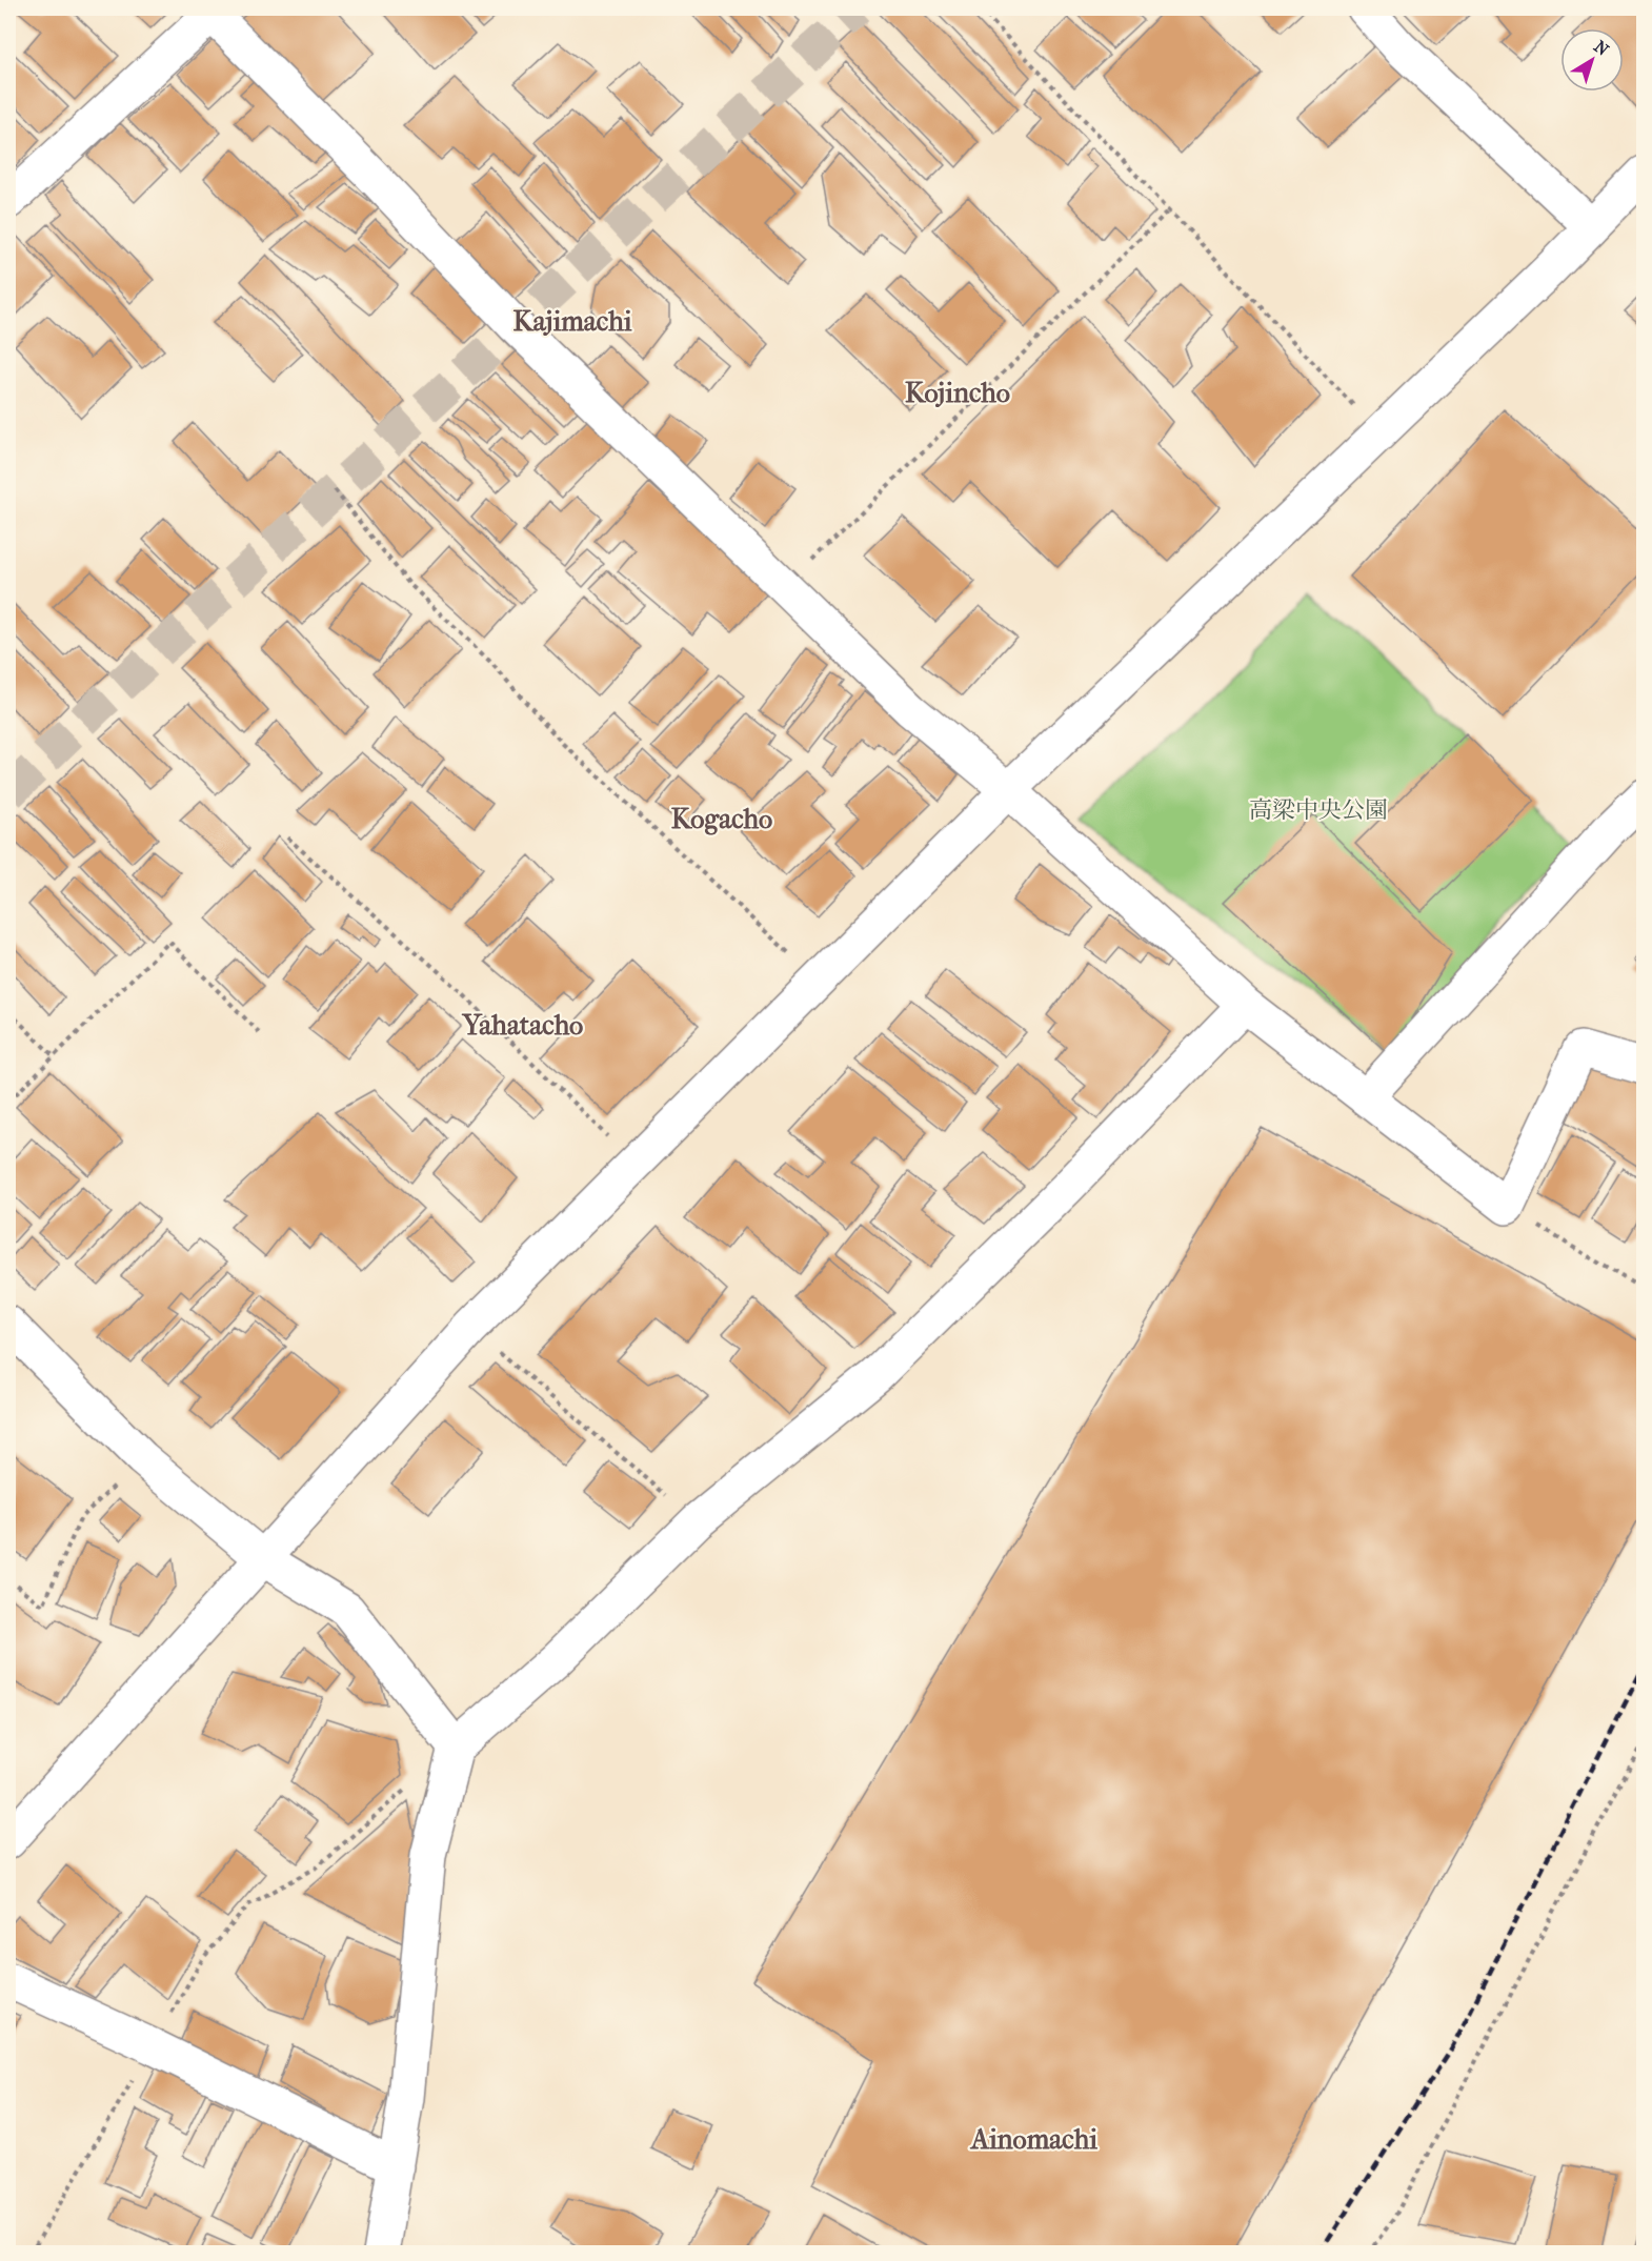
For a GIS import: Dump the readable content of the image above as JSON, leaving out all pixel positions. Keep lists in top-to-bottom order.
{
  "districts": [
    "Kajimachi",
    "Kojincho",
    "Kogacho",
    "Yahatacho",
    "Ainomachi"
  ],
  "parks": ["高梁中央公園"],
  "north": "top right"
}
